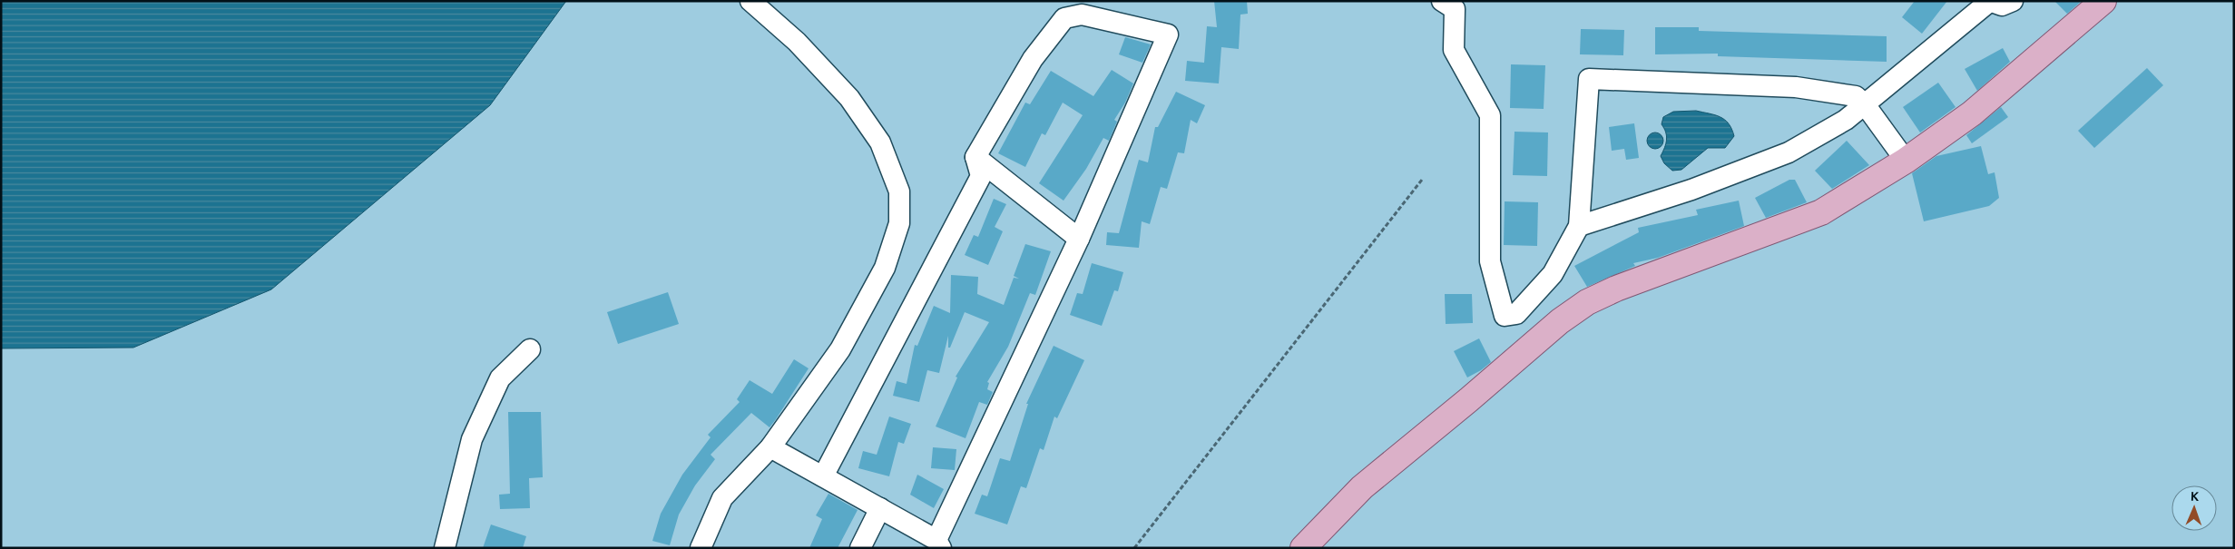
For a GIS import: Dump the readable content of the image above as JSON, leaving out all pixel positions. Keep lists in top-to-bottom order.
{
  "north": "top"
}
